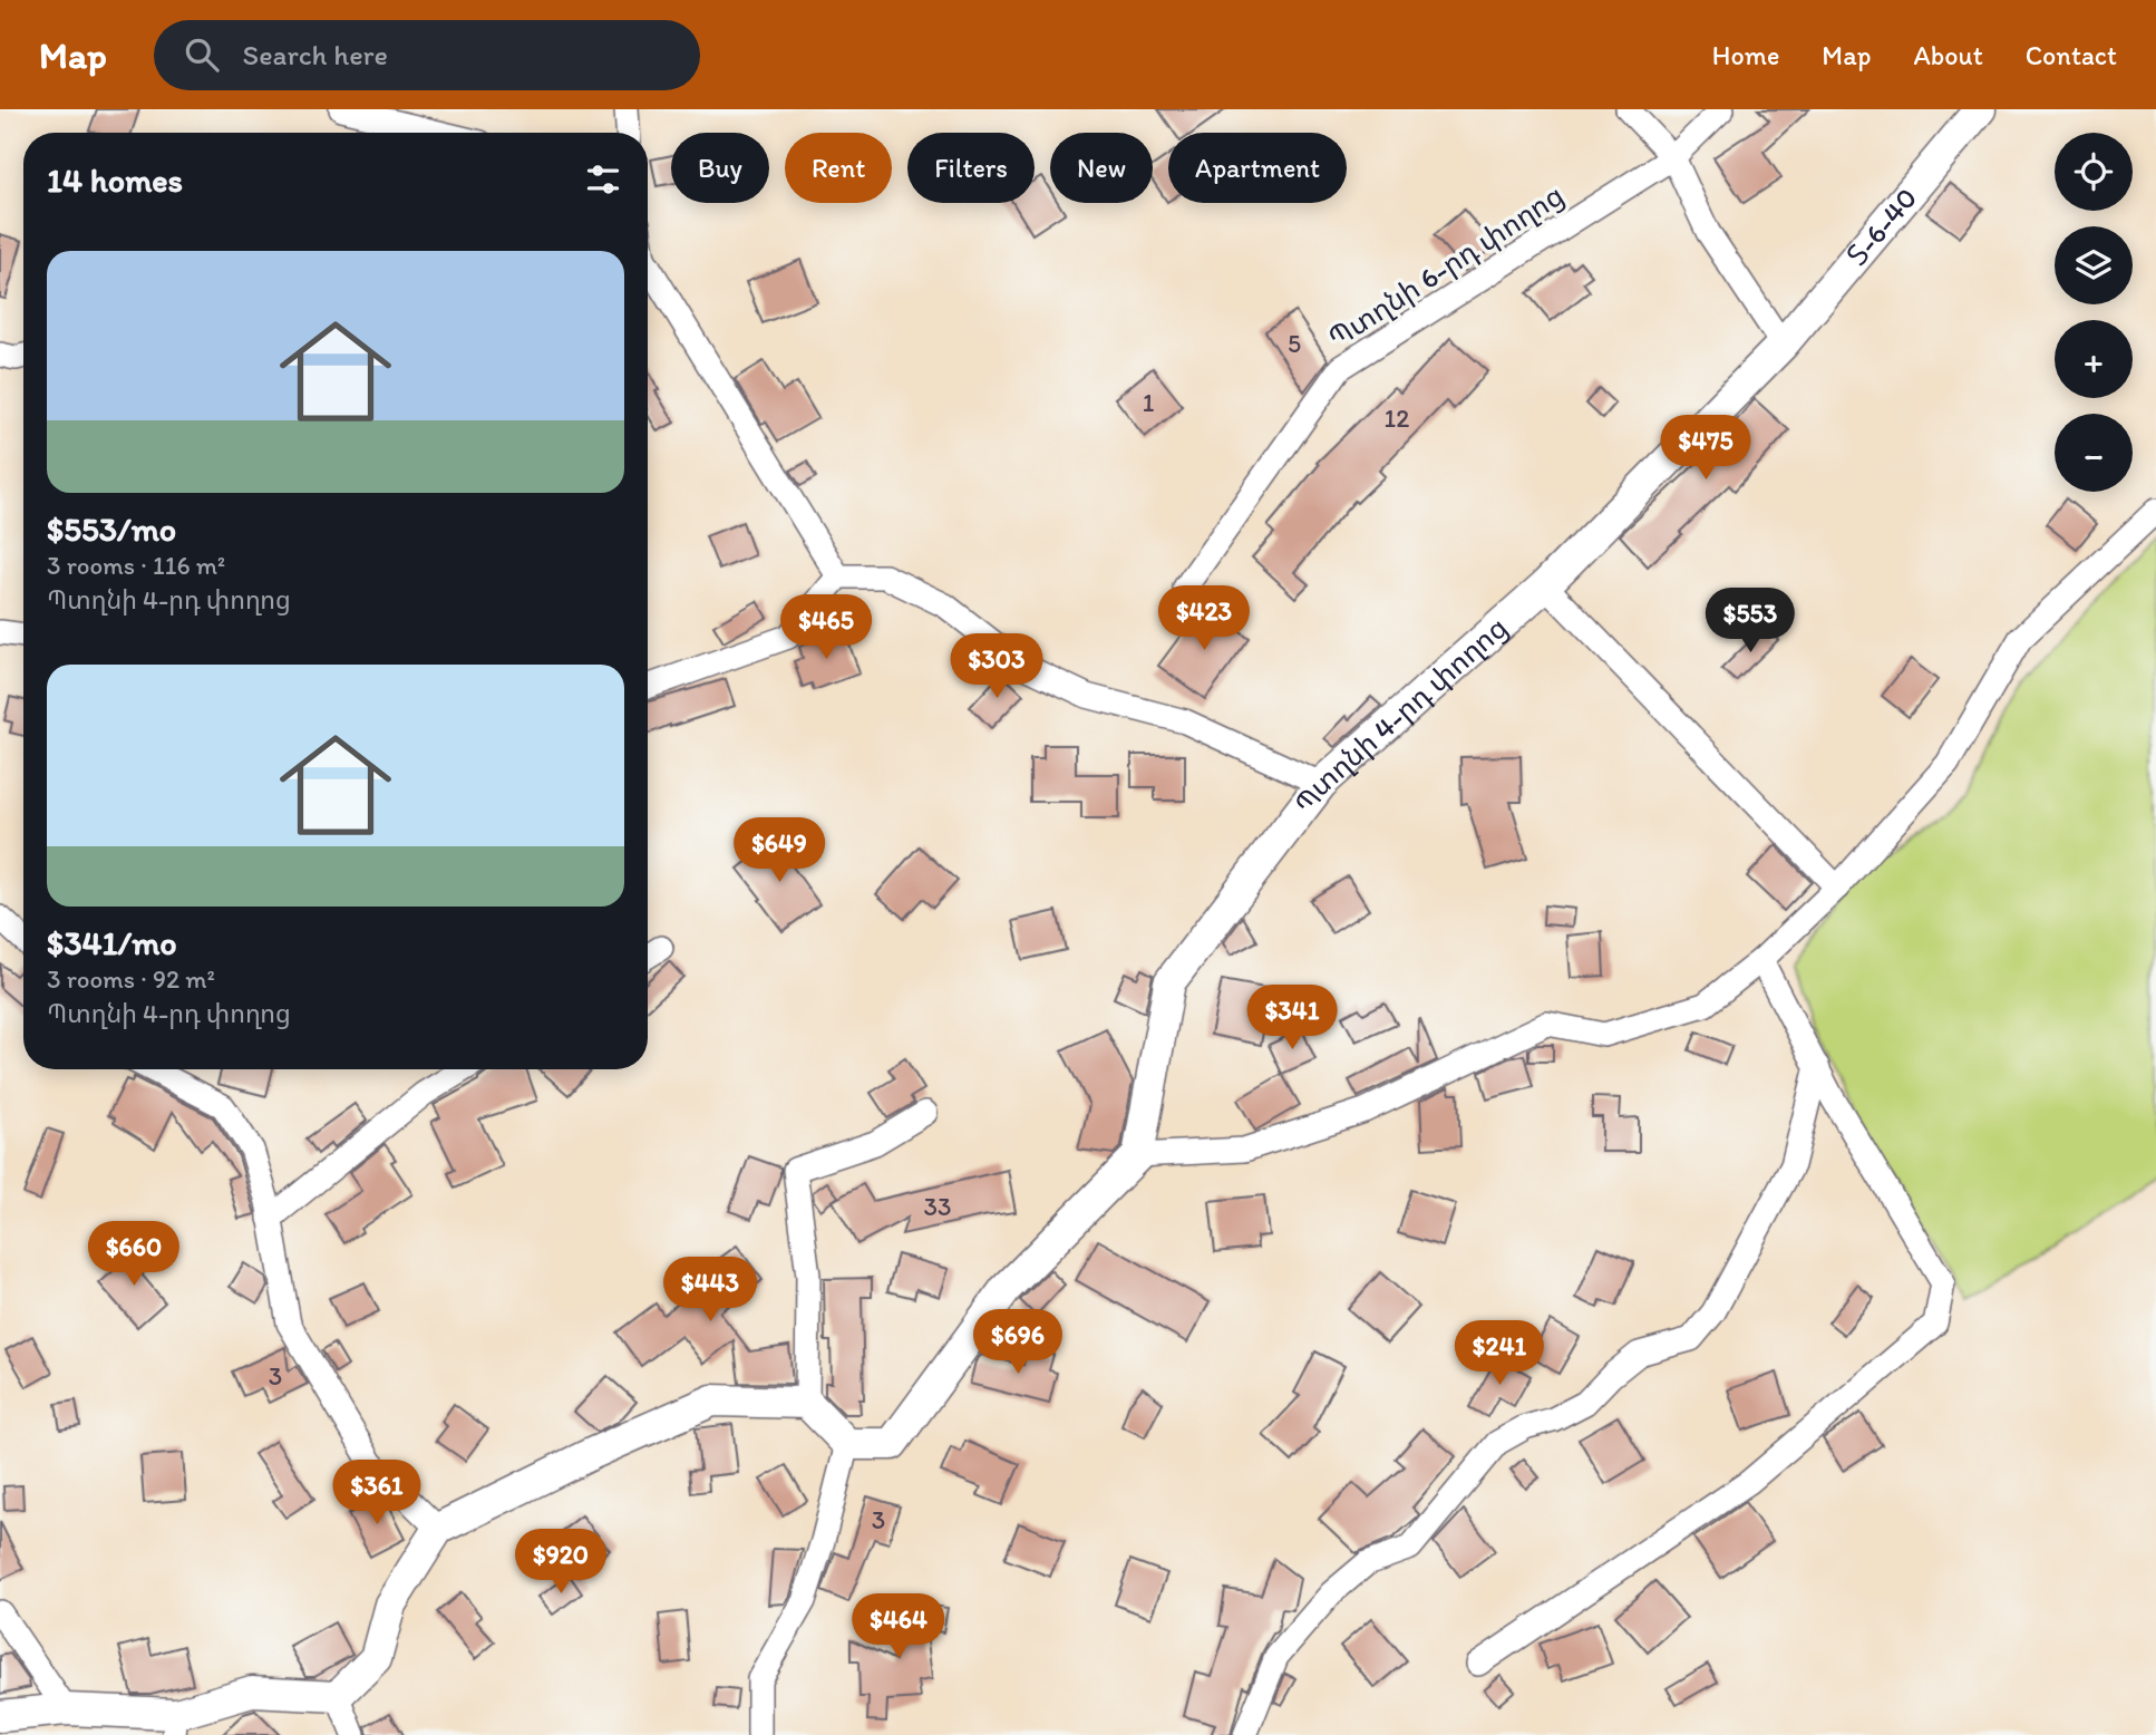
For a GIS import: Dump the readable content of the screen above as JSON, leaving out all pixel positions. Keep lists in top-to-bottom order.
{
  "streets": {
    "street": ["Տ-6-40", "Պտղնի 6-րդ փողոց", "Պտղնի 4-րդ փողոց"]
  },
  "crossings": [
    ["Տ-6-40", "Պտղնի 4-րդ փողոց"]
  ],
  "house_numbers": [
    "5",
    "1",
    "12",
    "33",
    "3",
    "3"
  ],
  "page": {
    "header": "Map",
    "search": "Search here",
    "nav": [
      "Home",
      "Map",
      "About",
      "Contact"
    ],
    "map_buttons": ["+", "−"],
    "chip": [
      "Buy",
      "Rent",
      "Filters",
      "New",
      "Apartment"
    ],
    "heading": "14 homes",
    "list": [
      {
        "name": "$553/mo",
        "note": "3 rooms · 116 m² · Պտղնի 4-րդ փողոց"
      },
      {
        "name": "$341/mo",
        "note": "3 rooms · 92 m² · Պտղնի 4-րդ փողոց"
      }
    ],
    "price": [
      "$475",
      "$423",
      "$553",
      "$465",
      "$303",
      "$649",
      "$341",
      "$660",
      "$443",
      "$696",
      "$241",
      "$361",
      "$920",
      "$464"
    ]
  }
}
